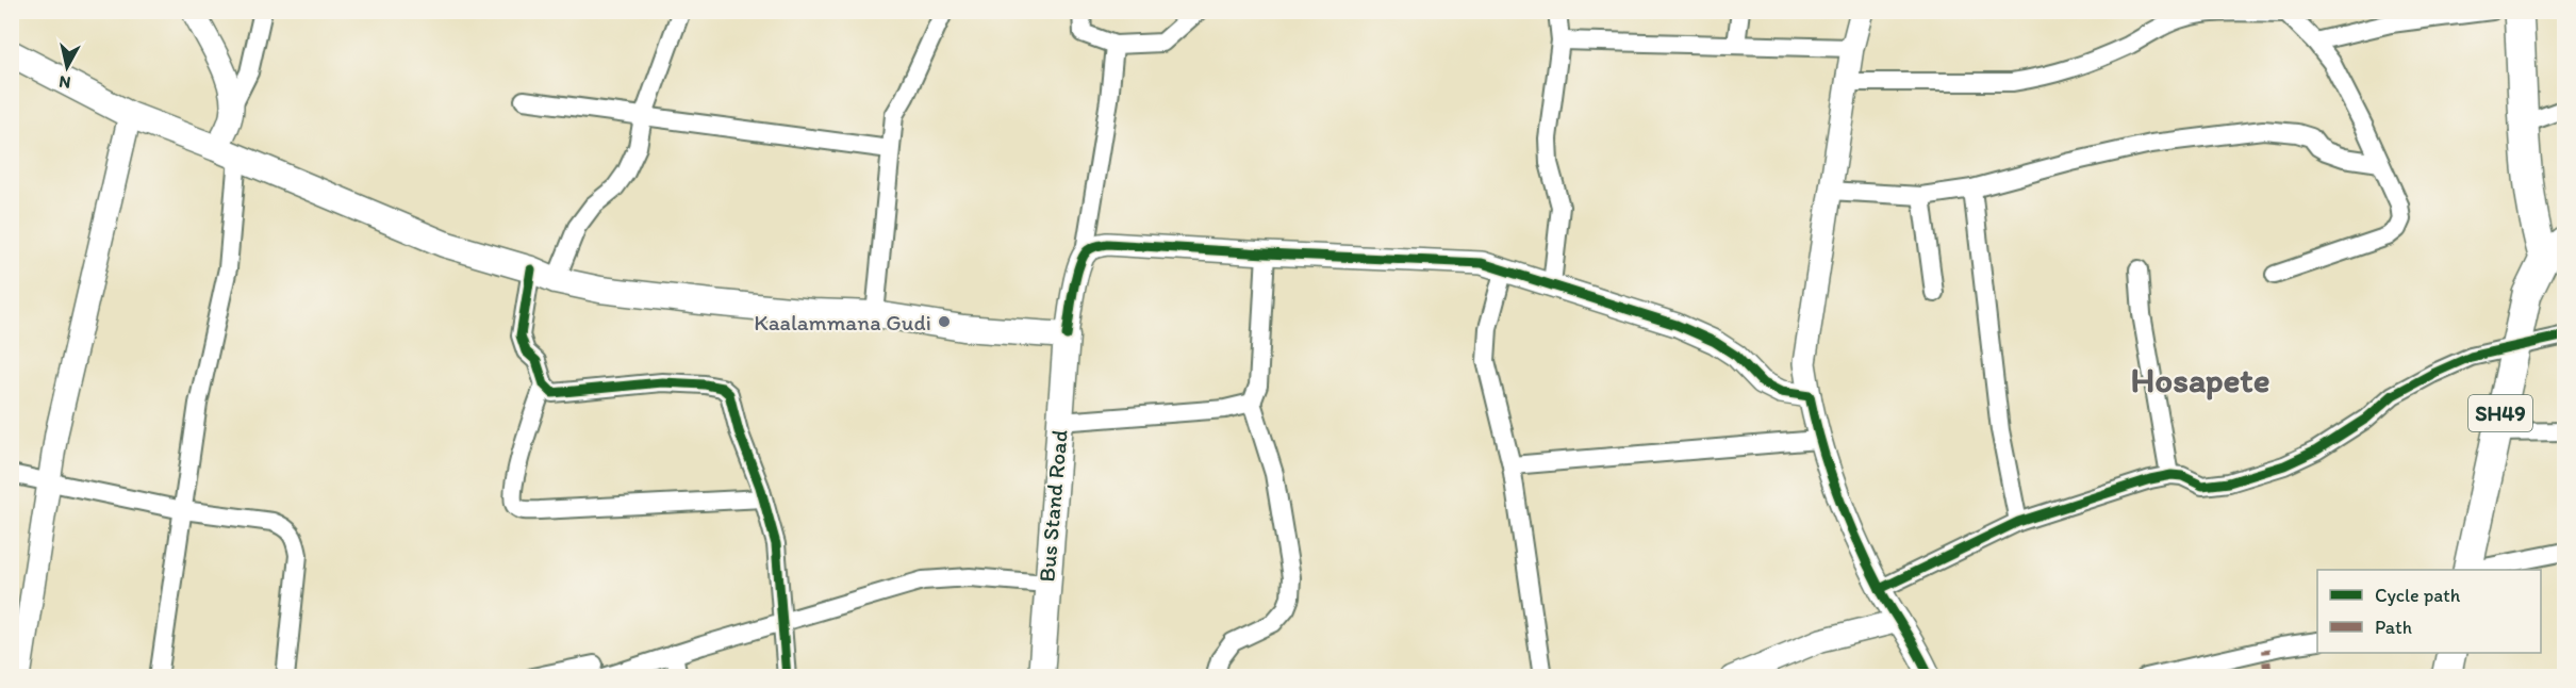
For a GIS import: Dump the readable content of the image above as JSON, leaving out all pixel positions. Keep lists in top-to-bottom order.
{
  "streets": {
    "main road": ["SH49", "Bus Stand Road"]
  },
  "districts": ["Hosapete"],
  "places": ["Kaalammana Gudi"],
  "legend": ["Cycle path", "Path"],
  "north": "bottom"
}
